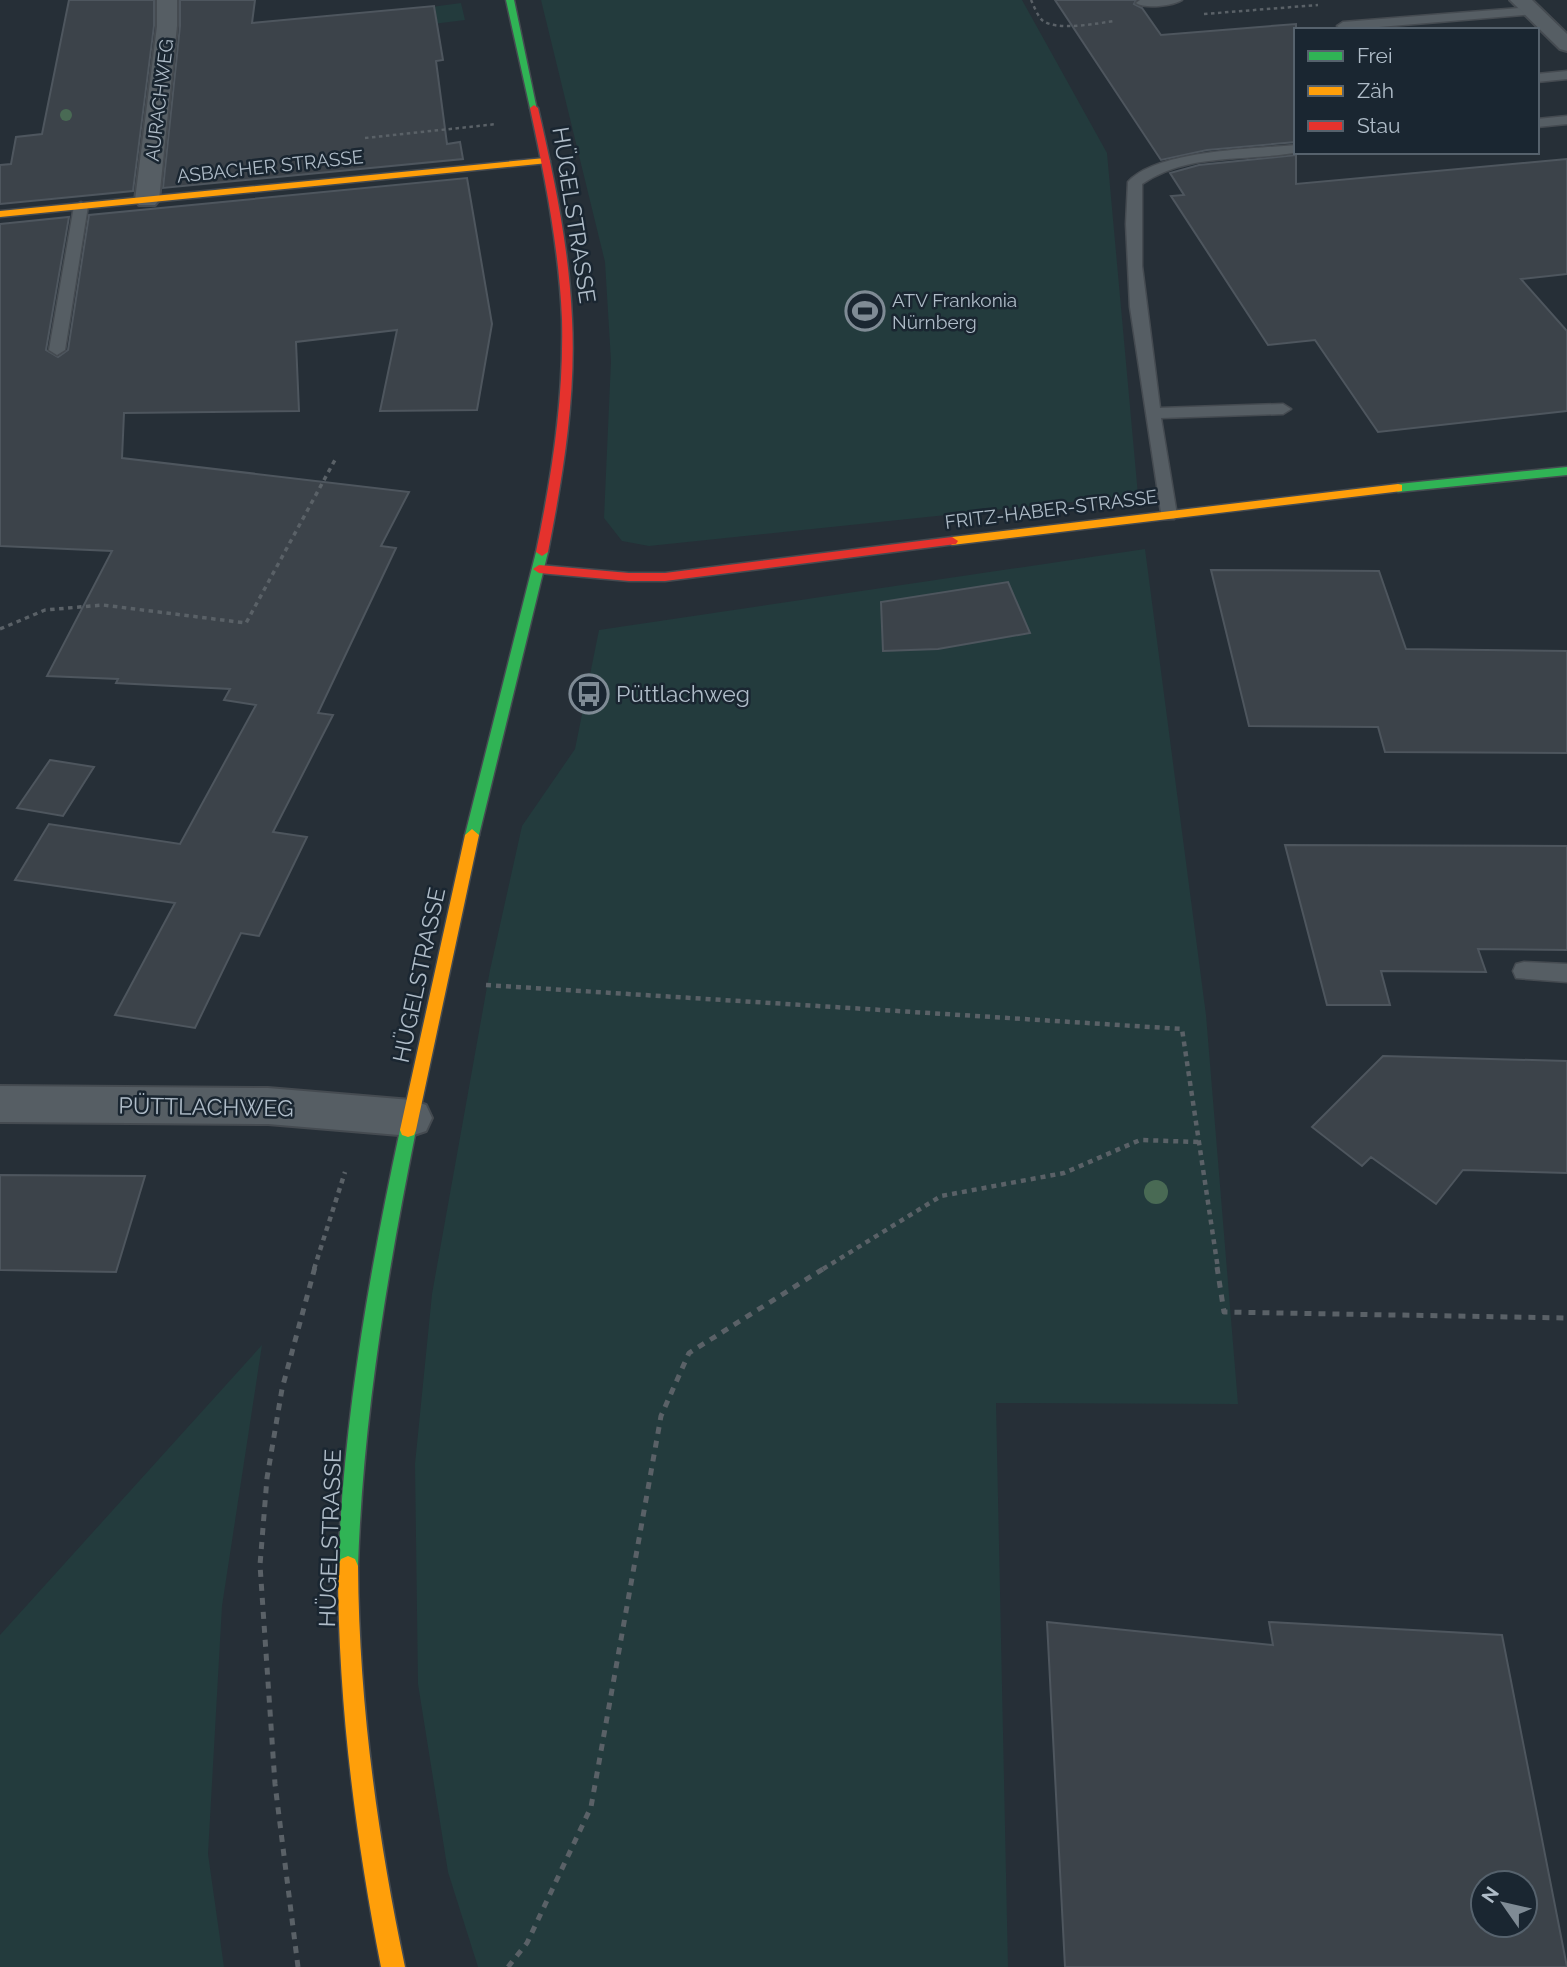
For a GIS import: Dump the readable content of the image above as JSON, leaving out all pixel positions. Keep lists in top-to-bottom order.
{
  "streets": {
    "street": [
      "AURACHWEG",
      "ASBACHER STRASSE",
      "HÜGELSTRASSE",
      "FRITZ-HABER-STRASSE",
      "PÜTTLACHWEG"
    ]
  },
  "crossings": [
    ["AURACHWEG", "ASBACHER STRASSE"],
    ["ASBACHER STRASSE", "HÜGELSTRASSE"],
    ["HÜGELSTRASSE", "FRITZ-HABER-STRASSE"],
    ["HÜGELSTRASSE", "PÜTTLACHWEG"]
  ],
  "places": {
    "sports": ["ATV Frankonia Nürnberg"],
    "bus stop": ["Püttlachweg"]
  },
  "legend": ["Frei", "Zäh", "Stau"],
  "north": "top left"
}
